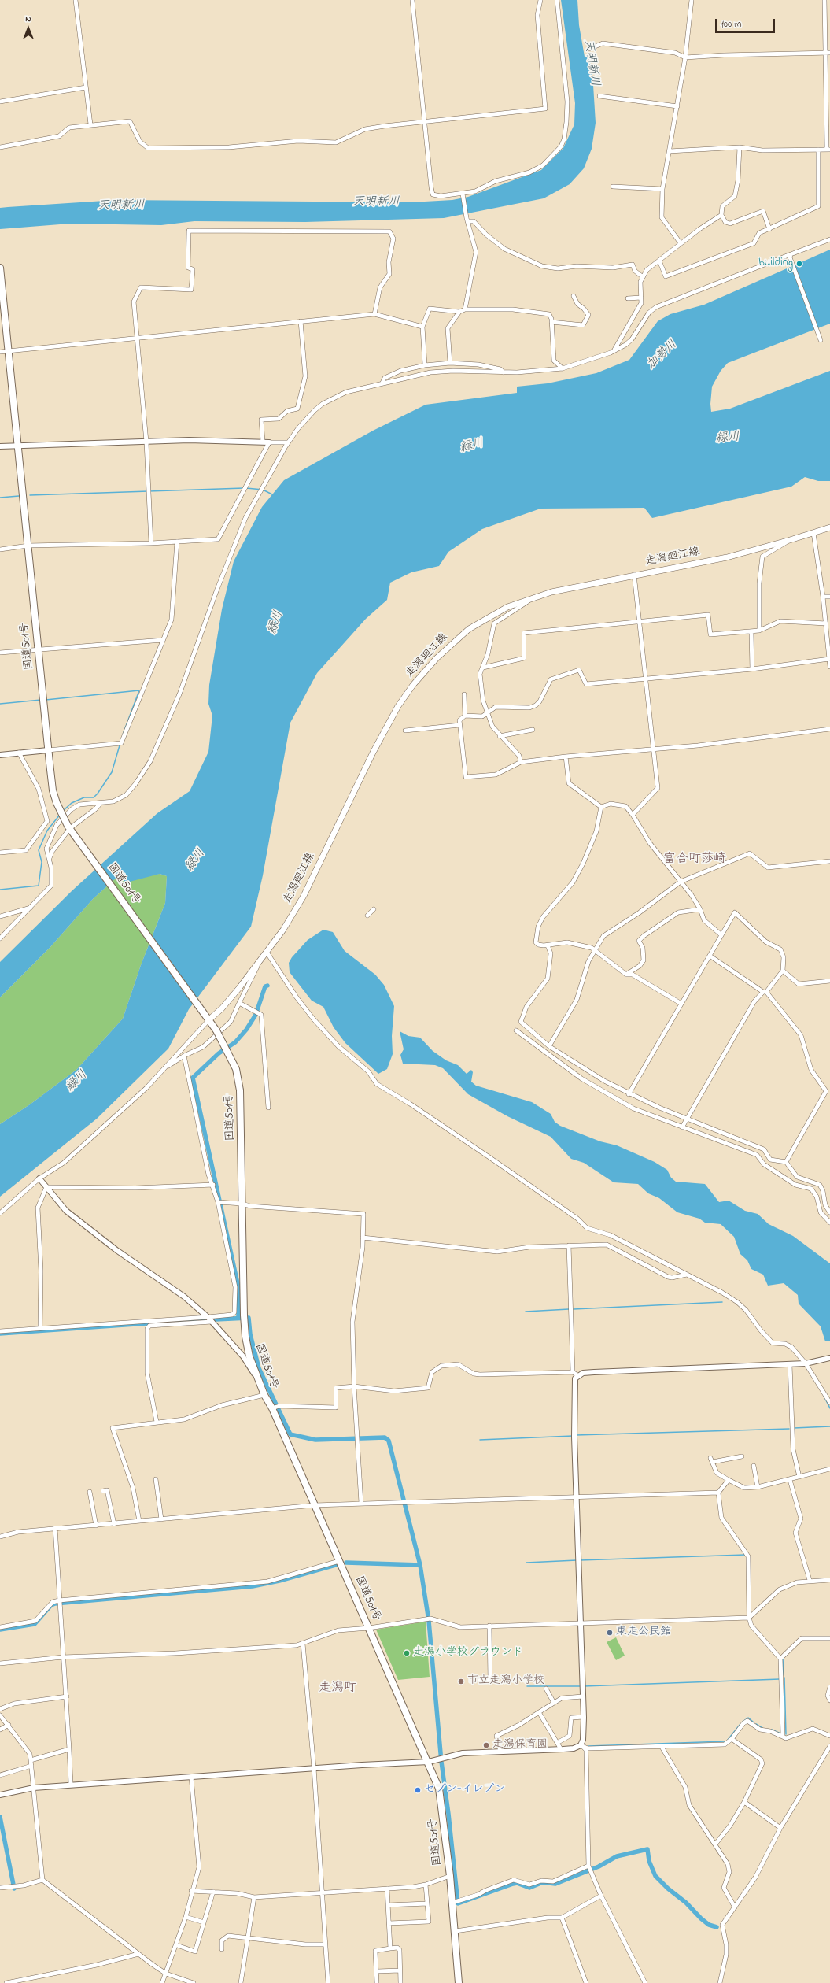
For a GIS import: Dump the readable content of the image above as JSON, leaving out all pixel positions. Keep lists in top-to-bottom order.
{
  "streets": {
    "highway": ["国道501号"],
    "main road": ["走潟廻江線"]
  },
  "crossings": [
    ["走潟廻江線", "国道501号"]
  ],
  "districts": ["富合町莎崎", "走潟町"],
  "water": ["天明新川", "加勢川", "緑川"],
  "places": [
    "building",
    "東走公民館",
    "走潟小学校グラウンド",
    "市立走潟小学校",
    "走潟保育園",
    "セブン-イレブン"
  ],
  "scale_bar": "100 m",
  "north": "top"
}
